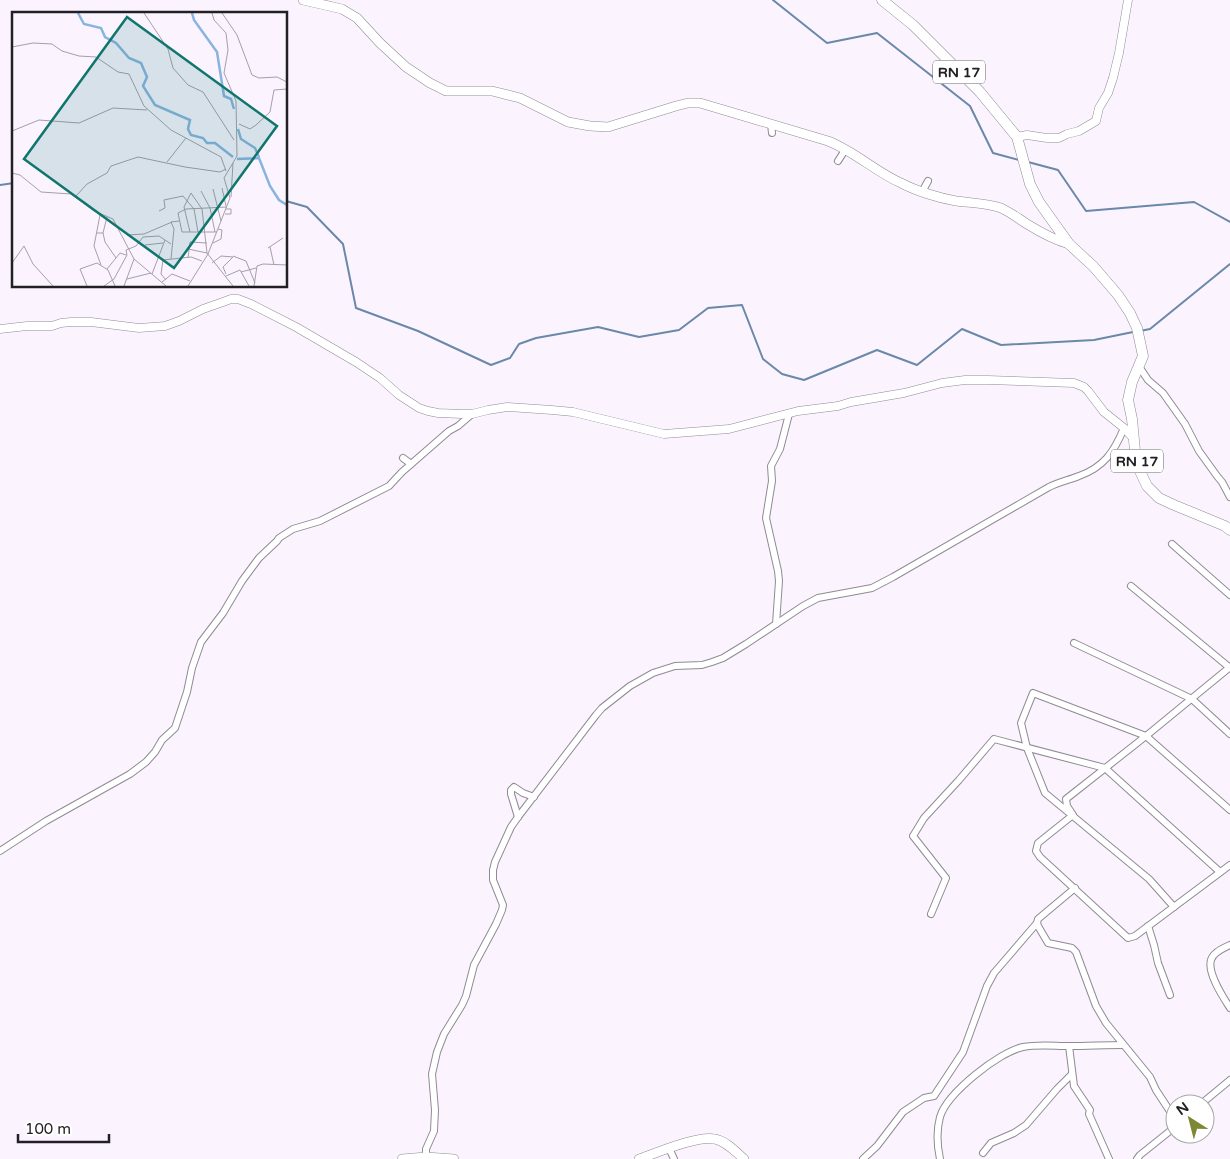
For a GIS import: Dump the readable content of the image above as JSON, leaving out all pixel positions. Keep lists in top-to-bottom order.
{
  "streets": {
    "main road": ["RN 17"]
  },
  "scale_bar": "100 m",
  "north": "top left"
}
